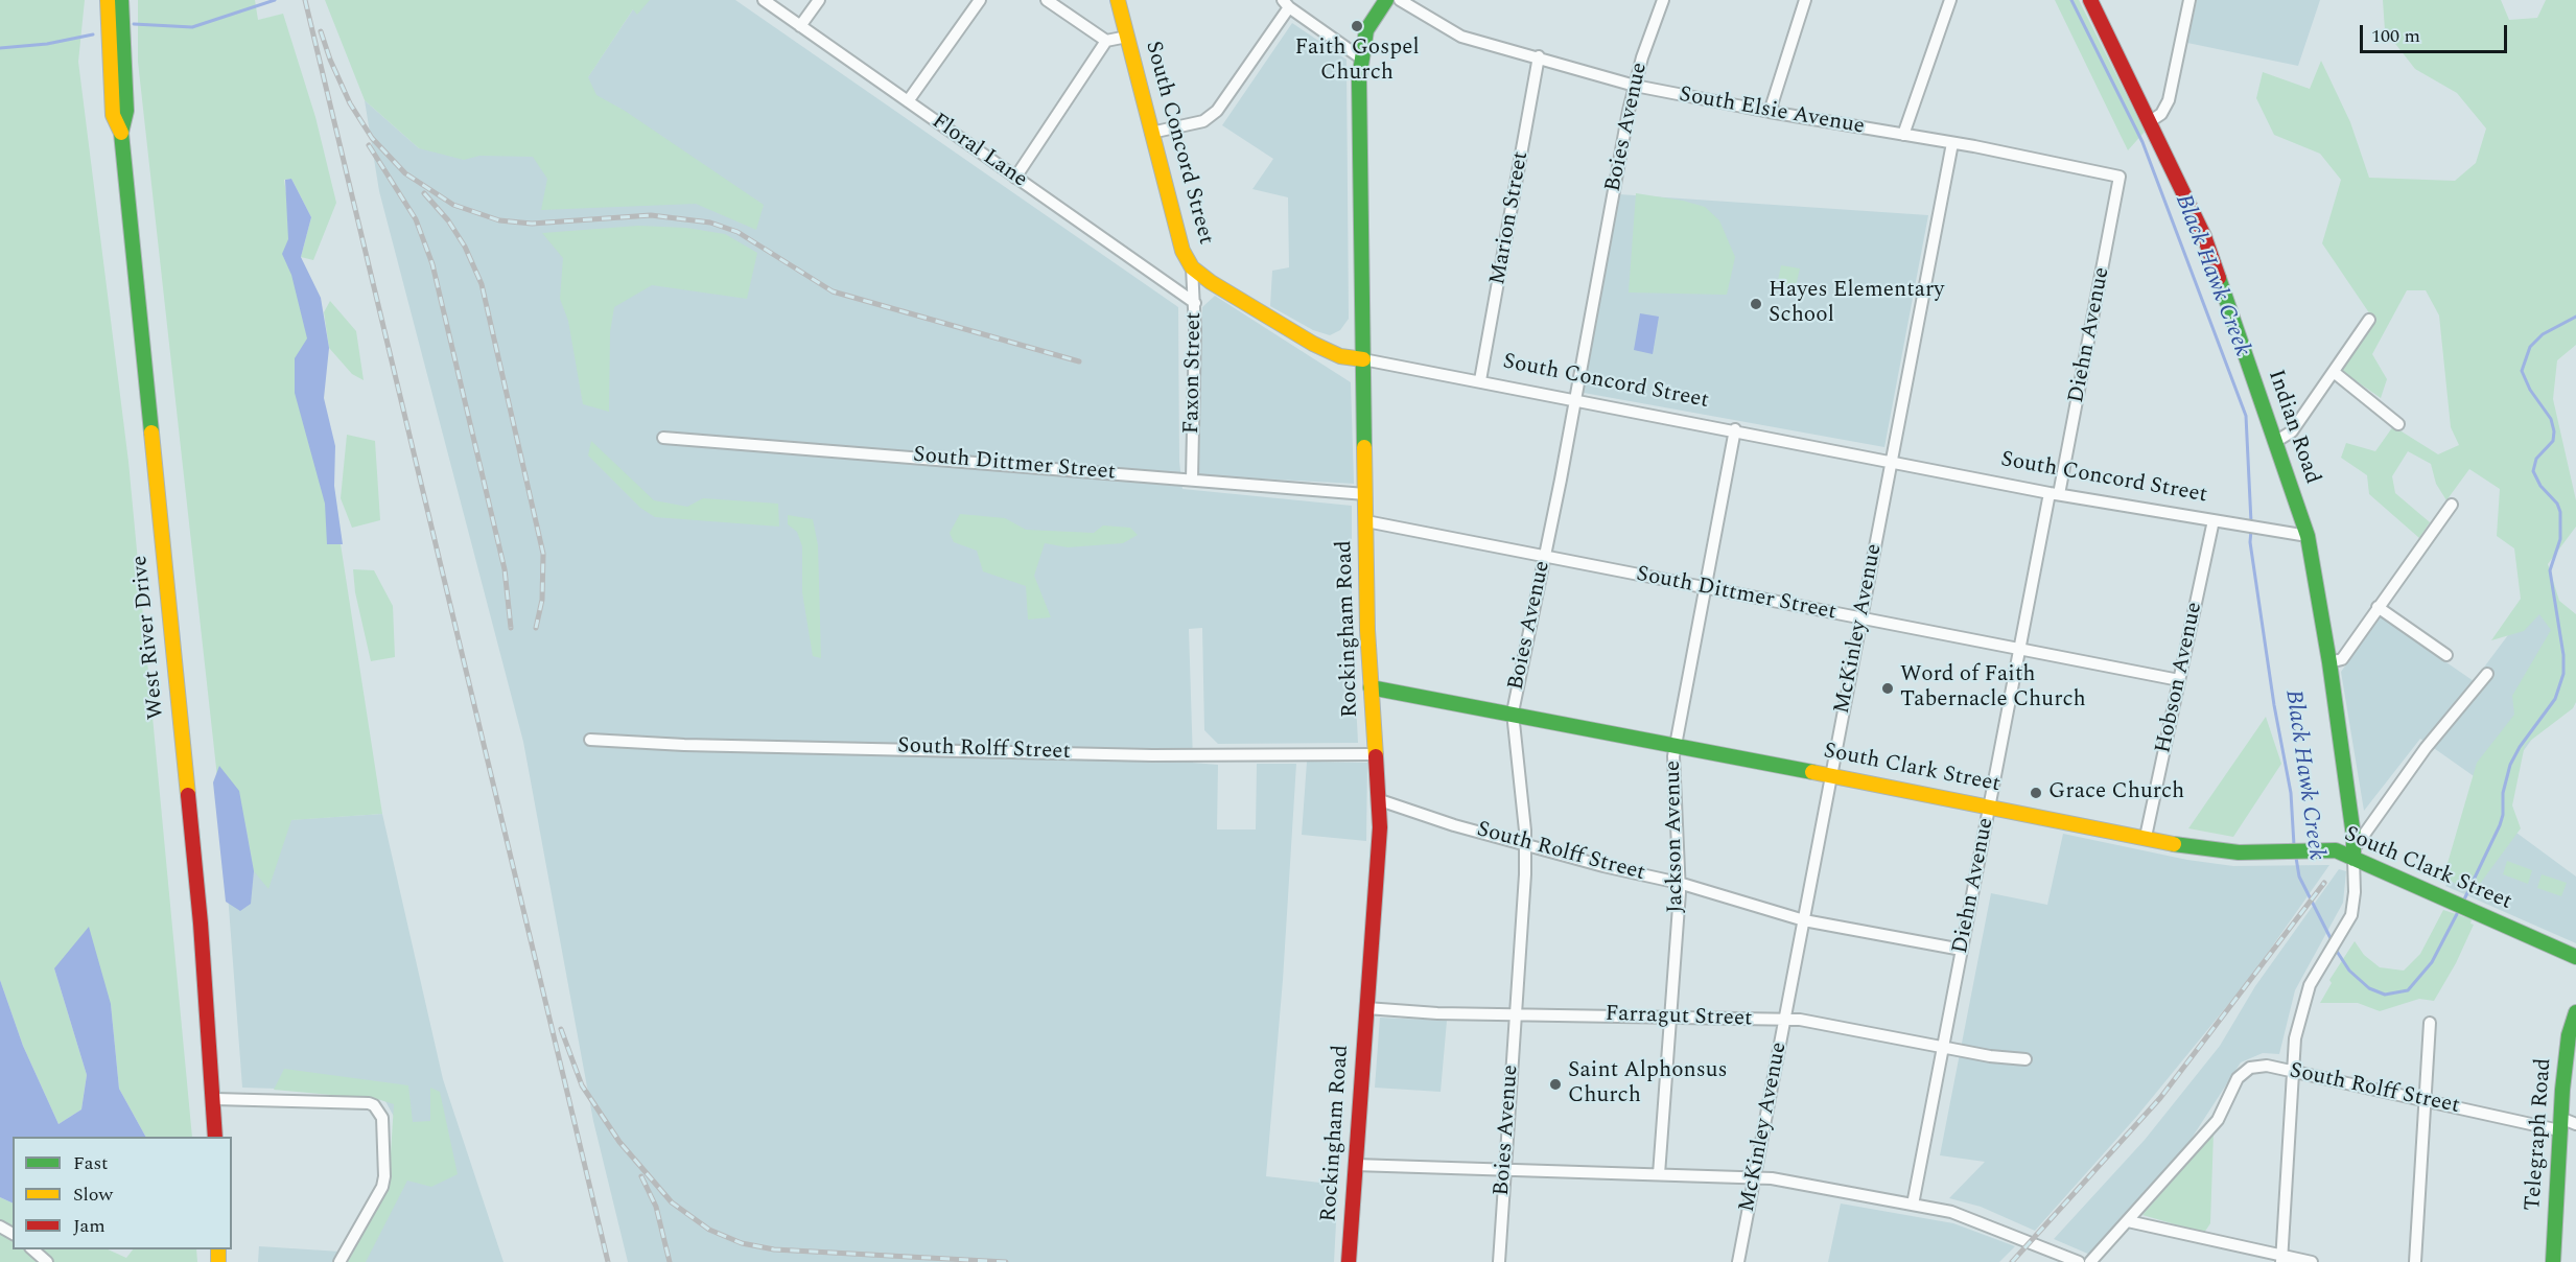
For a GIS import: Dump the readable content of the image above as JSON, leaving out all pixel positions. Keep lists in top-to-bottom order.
{
  "streets": {
    "street": [
      "South Elsie Avenue",
      "Boies Avenue",
      "South Concord Street",
      "Floral Lane",
      "Marion Street",
      "Diehn Avenue",
      "Faxon Street",
      "Indian Road",
      "South Dittmer Street",
      "Rockingham Road",
      "McKinley Avenue",
      "West River Drive",
      "Hobson Avenue",
      "South Rolff Street",
      "South Clark Street",
      "Jackson Avenue",
      "Farragut Street",
      "Telegraph Road"
    ]
  },
  "crossings": [
    ["South Elsie Avenue", "Boies Avenue"],
    ["South Elsie Avenue", "Marion Street"],
    ["South Elsie Avenue", "Diehn Avenue"],
    ["South Elsie Avenue", "McKinley Avenue"],
    ["Boies Avenue", "South Concord Street"],
    ["Boies Avenue", "South Dittmer Street"],
    ["Boies Avenue", "South Rolff Street"],
    ["Boies Avenue", "South Clark Street"],
    ["Boies Avenue", "Farragut Street"],
    ["South Concord Street", "Marion Street"],
    ["South Concord Street", "Diehn Avenue"],
    ["South Concord Street", "Faxon Street"],
    ["South Concord Street", "Indian Road"],
    ["South Concord Street", "Rockingham Road"],
    ["South Concord Street", "McKinley Avenue"],
    ["South Concord Street", "Hobson Avenue"],
    ["South Concord Street", "Jackson Avenue"],
    ["Floral Lane", "Faxon Street"],
    ["Diehn Avenue", "South Dittmer Street"],
    ["Diehn Avenue", "South Rolff Street"],
    ["Diehn Avenue", "South Clark Street"],
    ["Diehn Avenue", "Farragut Street"],
    ["Faxon Street", "South Dittmer Street"],
    ["Indian Road", "South Clark Street"],
    ["South Dittmer Street", "Rockingham Road"],
    ["South Dittmer Street", "McKinley Avenue"],
    ["South Dittmer Street", "Hobson Avenue"],
    ["South Dittmer Street", "Jackson Avenue"],
    ["Rockingham Road", "South Rolff Street"],
    ["Rockingham Road", "South Clark Street"],
    ["Rockingham Road", "Farragut Street"],
    ["McKinley Avenue", "South Rolff Street"],
    ["McKinley Avenue", "South Clark Street"],
    ["McKinley Avenue", "Farragut Street"],
    ["Hobson Avenue", "South Clark Street"],
    ["South Rolff Street", "Jackson Avenue"],
    ["South Rolff Street", "Telegraph Road"],
    ["South Clark Street", "Jackson Avenue"],
    ["Jackson Avenue", "Farragut Street"]
  ],
  "water": ["Black Hawk Creek"],
  "places": [
    "Faith Gospel Church",
    "Hayes Elementary School",
    "Word of Faith Tabernacle Church",
    "Grace Church",
    "Saint Alphonsus Church"
  ],
  "legend": ["Fast", "Slow", "Jam"],
  "scale_bar": "100 m"
}
